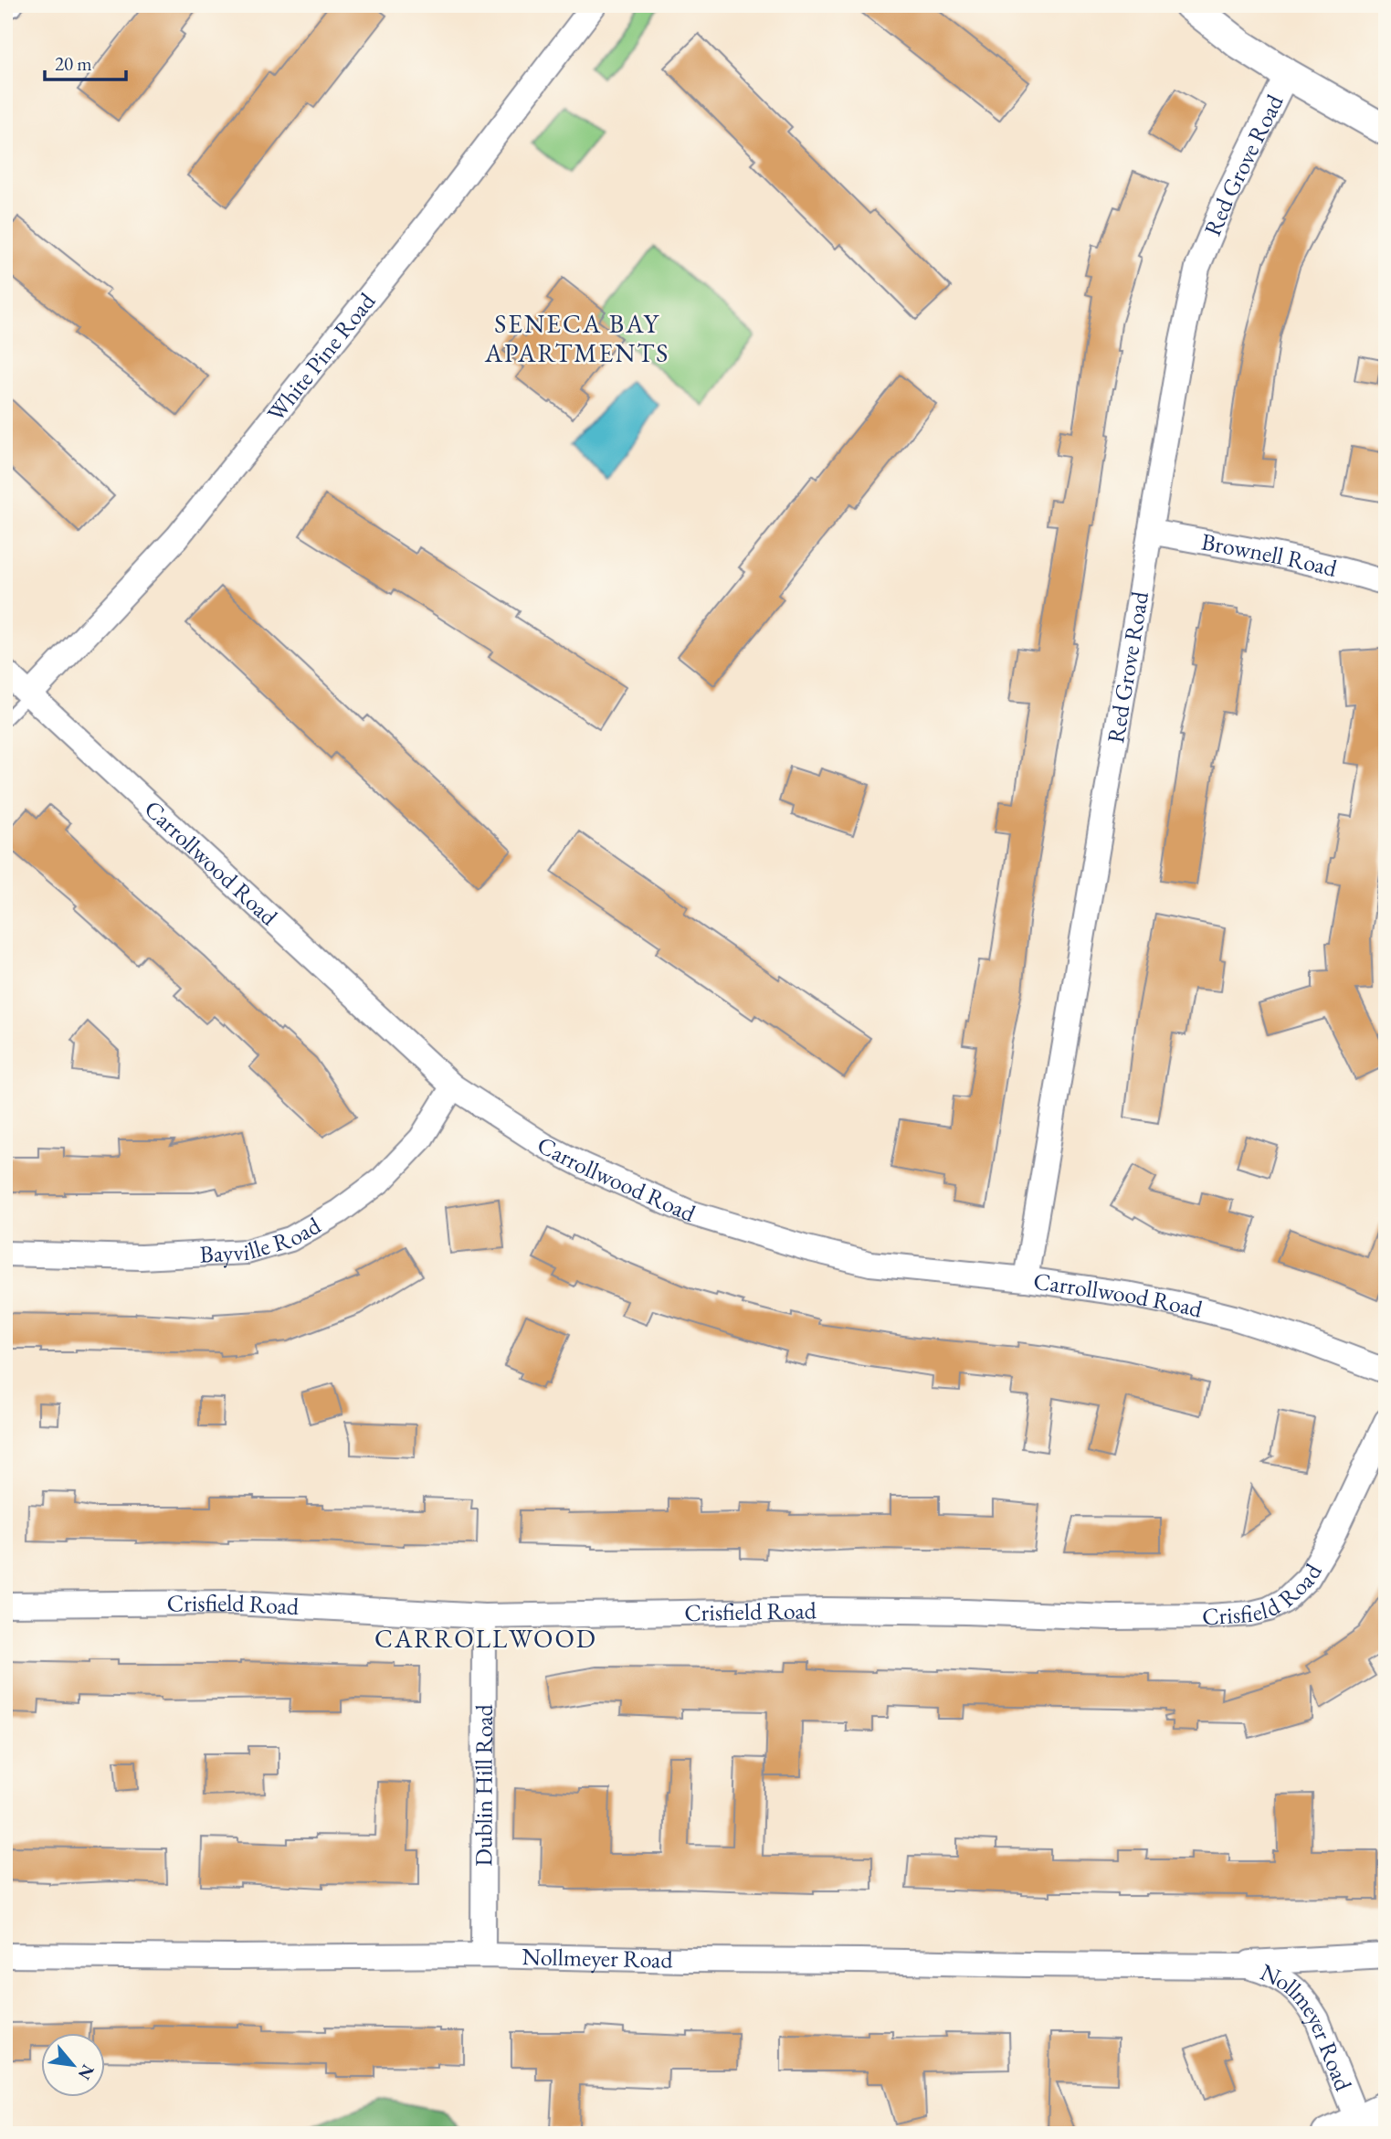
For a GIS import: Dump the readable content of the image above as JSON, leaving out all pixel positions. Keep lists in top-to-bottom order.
{
  "streets": {
    "street": [
      "Red Grove Road",
      "White Pine Road",
      "Brownell Road",
      "Carrollwood Road",
      "Bayville Road",
      "Crisfield Road",
      "Dublin Hill Road",
      "Nollmeyer Road"
    ]
  },
  "crossings": [
    ["Red Grove Road", "Brownell Road"],
    ["Red Grove Road", "Carrollwood Road"],
    ["White Pine Road", "Carrollwood Road"],
    ["Carrollwood Road", "Bayville Road"],
    ["Crisfield Road", "Dublin Hill Road"],
    ["Dublin Hill Road", "Nollmeyer Road"]
  ],
  "districts": ["SENECA BAY APARTMENTS", "CARROLLWOOD"],
  "scale_bar": "20 m",
  "north": "bottom right"
}
